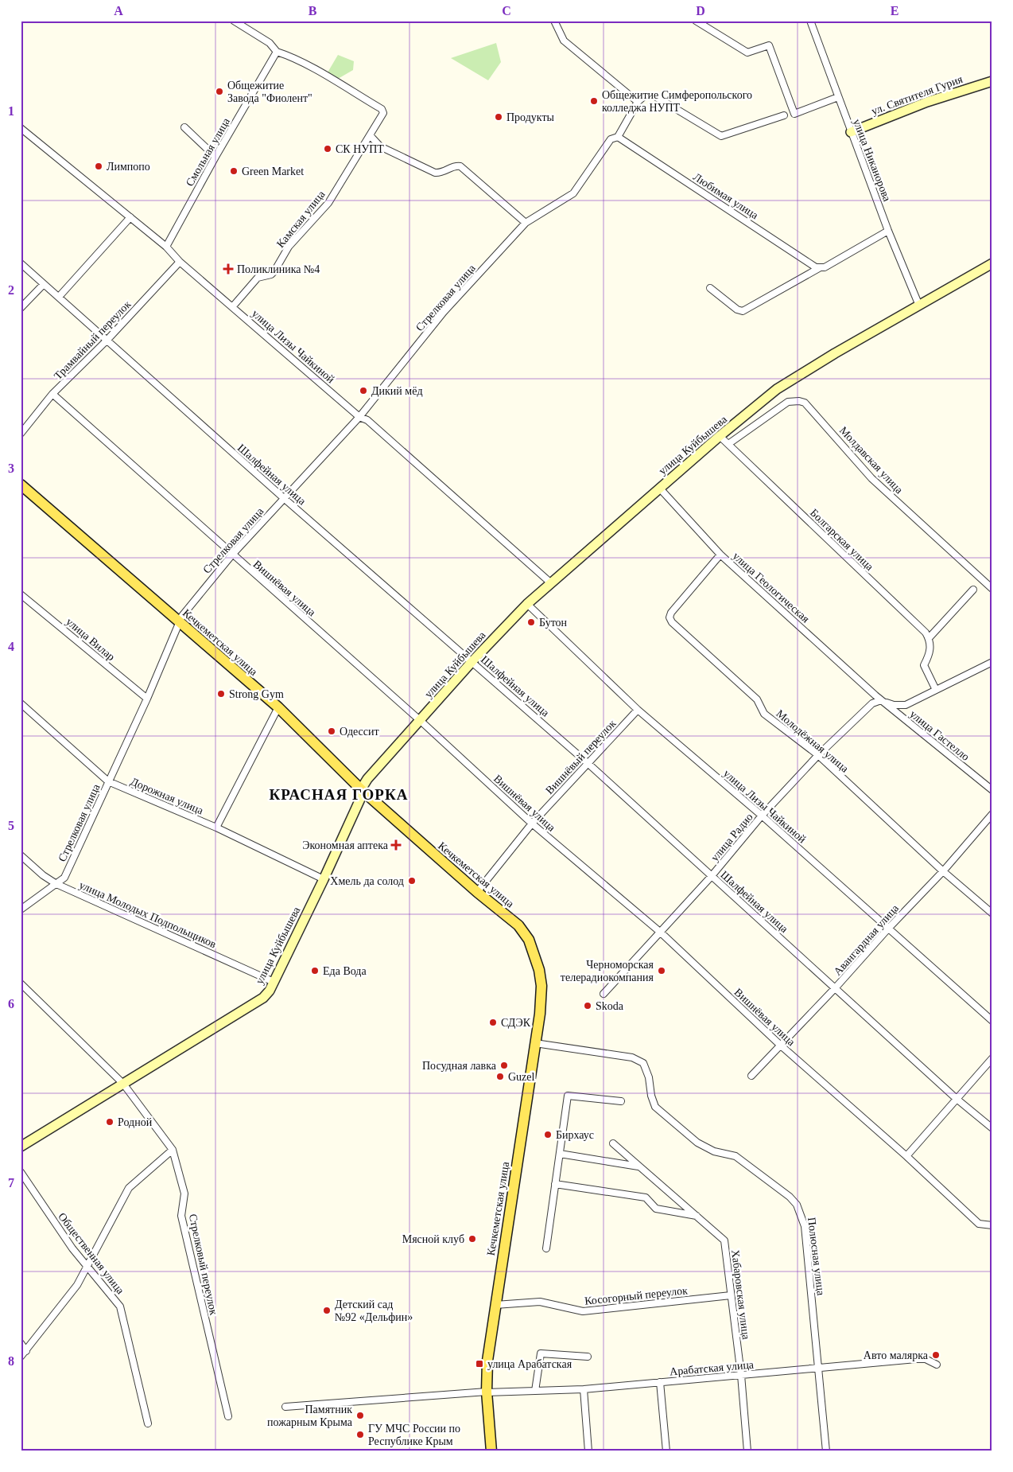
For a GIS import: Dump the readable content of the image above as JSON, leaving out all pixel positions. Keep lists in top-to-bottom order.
{
  "streets": {
    "main road": ["ул. Святителя Гурия", "улица Куйбышева", "Кечкеметская улица"],
    "street": [
      "Смольная улица",
      "улица Никанорова",
      "Любимая улица",
      "Камская улица",
      "Стрелковая улица",
      "Трамвайный переулок",
      "улица Лизы Чайкиной",
      "Молдавская улица",
      "Шалфейная улица",
      "Болгарская улица",
      "улица Геологическая",
      "Вишнёвая улица",
      "улица Вилар",
      "улица Гастелло",
      "Молодёжная улица",
      "Вишнёвый переулок",
      "Дорожная улица",
      "улица Радио",
      "улица Молодых Подпольщиков",
      "Авангардная улица",
      "Общественная улица",
      "Полюсная улица",
      "Стрелковый переулок",
      "Хабаровская улица",
      "Косогорный переулок",
      "Арабатская улица"
    ]
  },
  "crossings": [
    ["ул. Святителя Гурия", "улица Никанорова"],
    ["Смольная улица", "Камская улица"],
    ["Смольная улица", "улица Лизы Чайкиной"],
    ["улица Никанорова", "улица Куйбышева"],
    ["Любимая улица", "Стрелковая улица"],
    ["Камская улица", "улица Лизы Чайкиной"],
    ["Стрелковая улица", "улица Лизы Чайкиной"],
    ["Стрелковая улица", "Шалфейная улица"],
    ["Стрелковая улица", "Вишнёвая улица"],
    ["Стрелковая улица", "улица Вилар"],
    ["Стрелковая улица", "Кечкеметская улица"],
    ["Стрелковая улица", "Дорожная улица"],
    ["Стрелковая улица", "улица Молодых Подпольщиков"],
    ["Трамвайный переулок", "улица Лизы Чайкиной"],
    ["Трамвайный переулок", "Шалфейная улица"],
    ["Трамвайный переулок", "Вишнёвая улица"],
    ["улица Лизы Чайкиной", "улица Куйбышева"],
    ["улица Лизы Чайкиной", "Вишнёвый переулок"],
    ["улица Лизы Чайкиной", "улица Радио"],
    ["улица Лизы Чайкиной", "Авангардная улица"],
    ["улица Куйбышева", "Шалфейная улица"],
    ["улица Куйбышева", "Болгарская улица"],
    ["улица Куйбышева", "улица Геологическая"],
    ["улица Куйбышева", "Вишнёвая улица"],
    ["улица Куйбышева", "Кечкеметская улица"],
    ["улица Куйбышева", "Дорожная улица"],
    ["улица Куйбышева", "улица Молодых Подпольщиков"],
    ["улица Куйбышева", "Стрелковый переулок"],
    ["Молдавская улица", "Болгарская улица"],
    ["Шалфейная улица", "Вишнёвый переулок"],
    ["Шалфейная улица", "улица Радио"],
    ["Шалфейная улица", "Авангардная улица"],
    ["улица Геологическая", "улица Гастелло"],
    ["улица Геологическая", "Молодёжная улица"],
    ["Вишнёвая улица", "Вишнёвый переулок"],
    ["Вишнёвая улица", "улица Радио"],
    ["Вишнёвая улица", "Авангардная улица"],
    ["Кечкеметская улица", "Вишнёвый переулок"],
    ["Кечкеметская улица", "Полюсная улица"],
    ["Кечкеметская улица", "Косогорный переулок"],
    ["Кечкеметская улица", "Арабатская улица"],
    ["улица Гастелло", "улица Радио"],
    ["Молодёжная улица", "улица Радио"],
    ["Молодёжная улица", "Авангардная улица"],
    ["Полюсная улица", "Арабатская улица"],
    ["Хабаровская улица", "Косогорный переулок"],
    ["Хабаровская улица", "Арабатская улица"]
  ],
  "districts": ["КРАСНАЯ ГОРКА"],
  "places": {
    "other": [
      "Общежитие Завода \"Фиолент\"",
      "Общежитие Симферопольского колледжа НУПТ",
      "Продукты",
      "СК НУПТ",
      "Лимпопо",
      "Green Market",
      "Дикий мёд",
      "Бутон",
      "Strong Gym",
      "Одессит",
      "Хмель да солод",
      "Еда Вода",
      "Черноморская телерадиокомпания",
      "Skoda",
      "СДЭК",
      "Посудная лавка",
      "Guzel",
      "Родной",
      "Бирхаус",
      "Мясной клуб",
      "Детский сад №92 «Дельфин»",
      "Авто малярка",
      "Памятник пожарным Крыма",
      "ГУ МЧС России по Республике Крым"
    ],
    "health": ["Поликлиника №4", "Экономная аптека"],
    "transit": ["улица Арабатская"]
  },
  "grid": {
    "columns": [
      "A",
      "B",
      "C",
      "D",
      "E"
    ],
    "rows": [
      "1",
      "2",
      "3",
      "4",
      "5",
      "6",
      "7",
      "8"
    ]
  }
}
